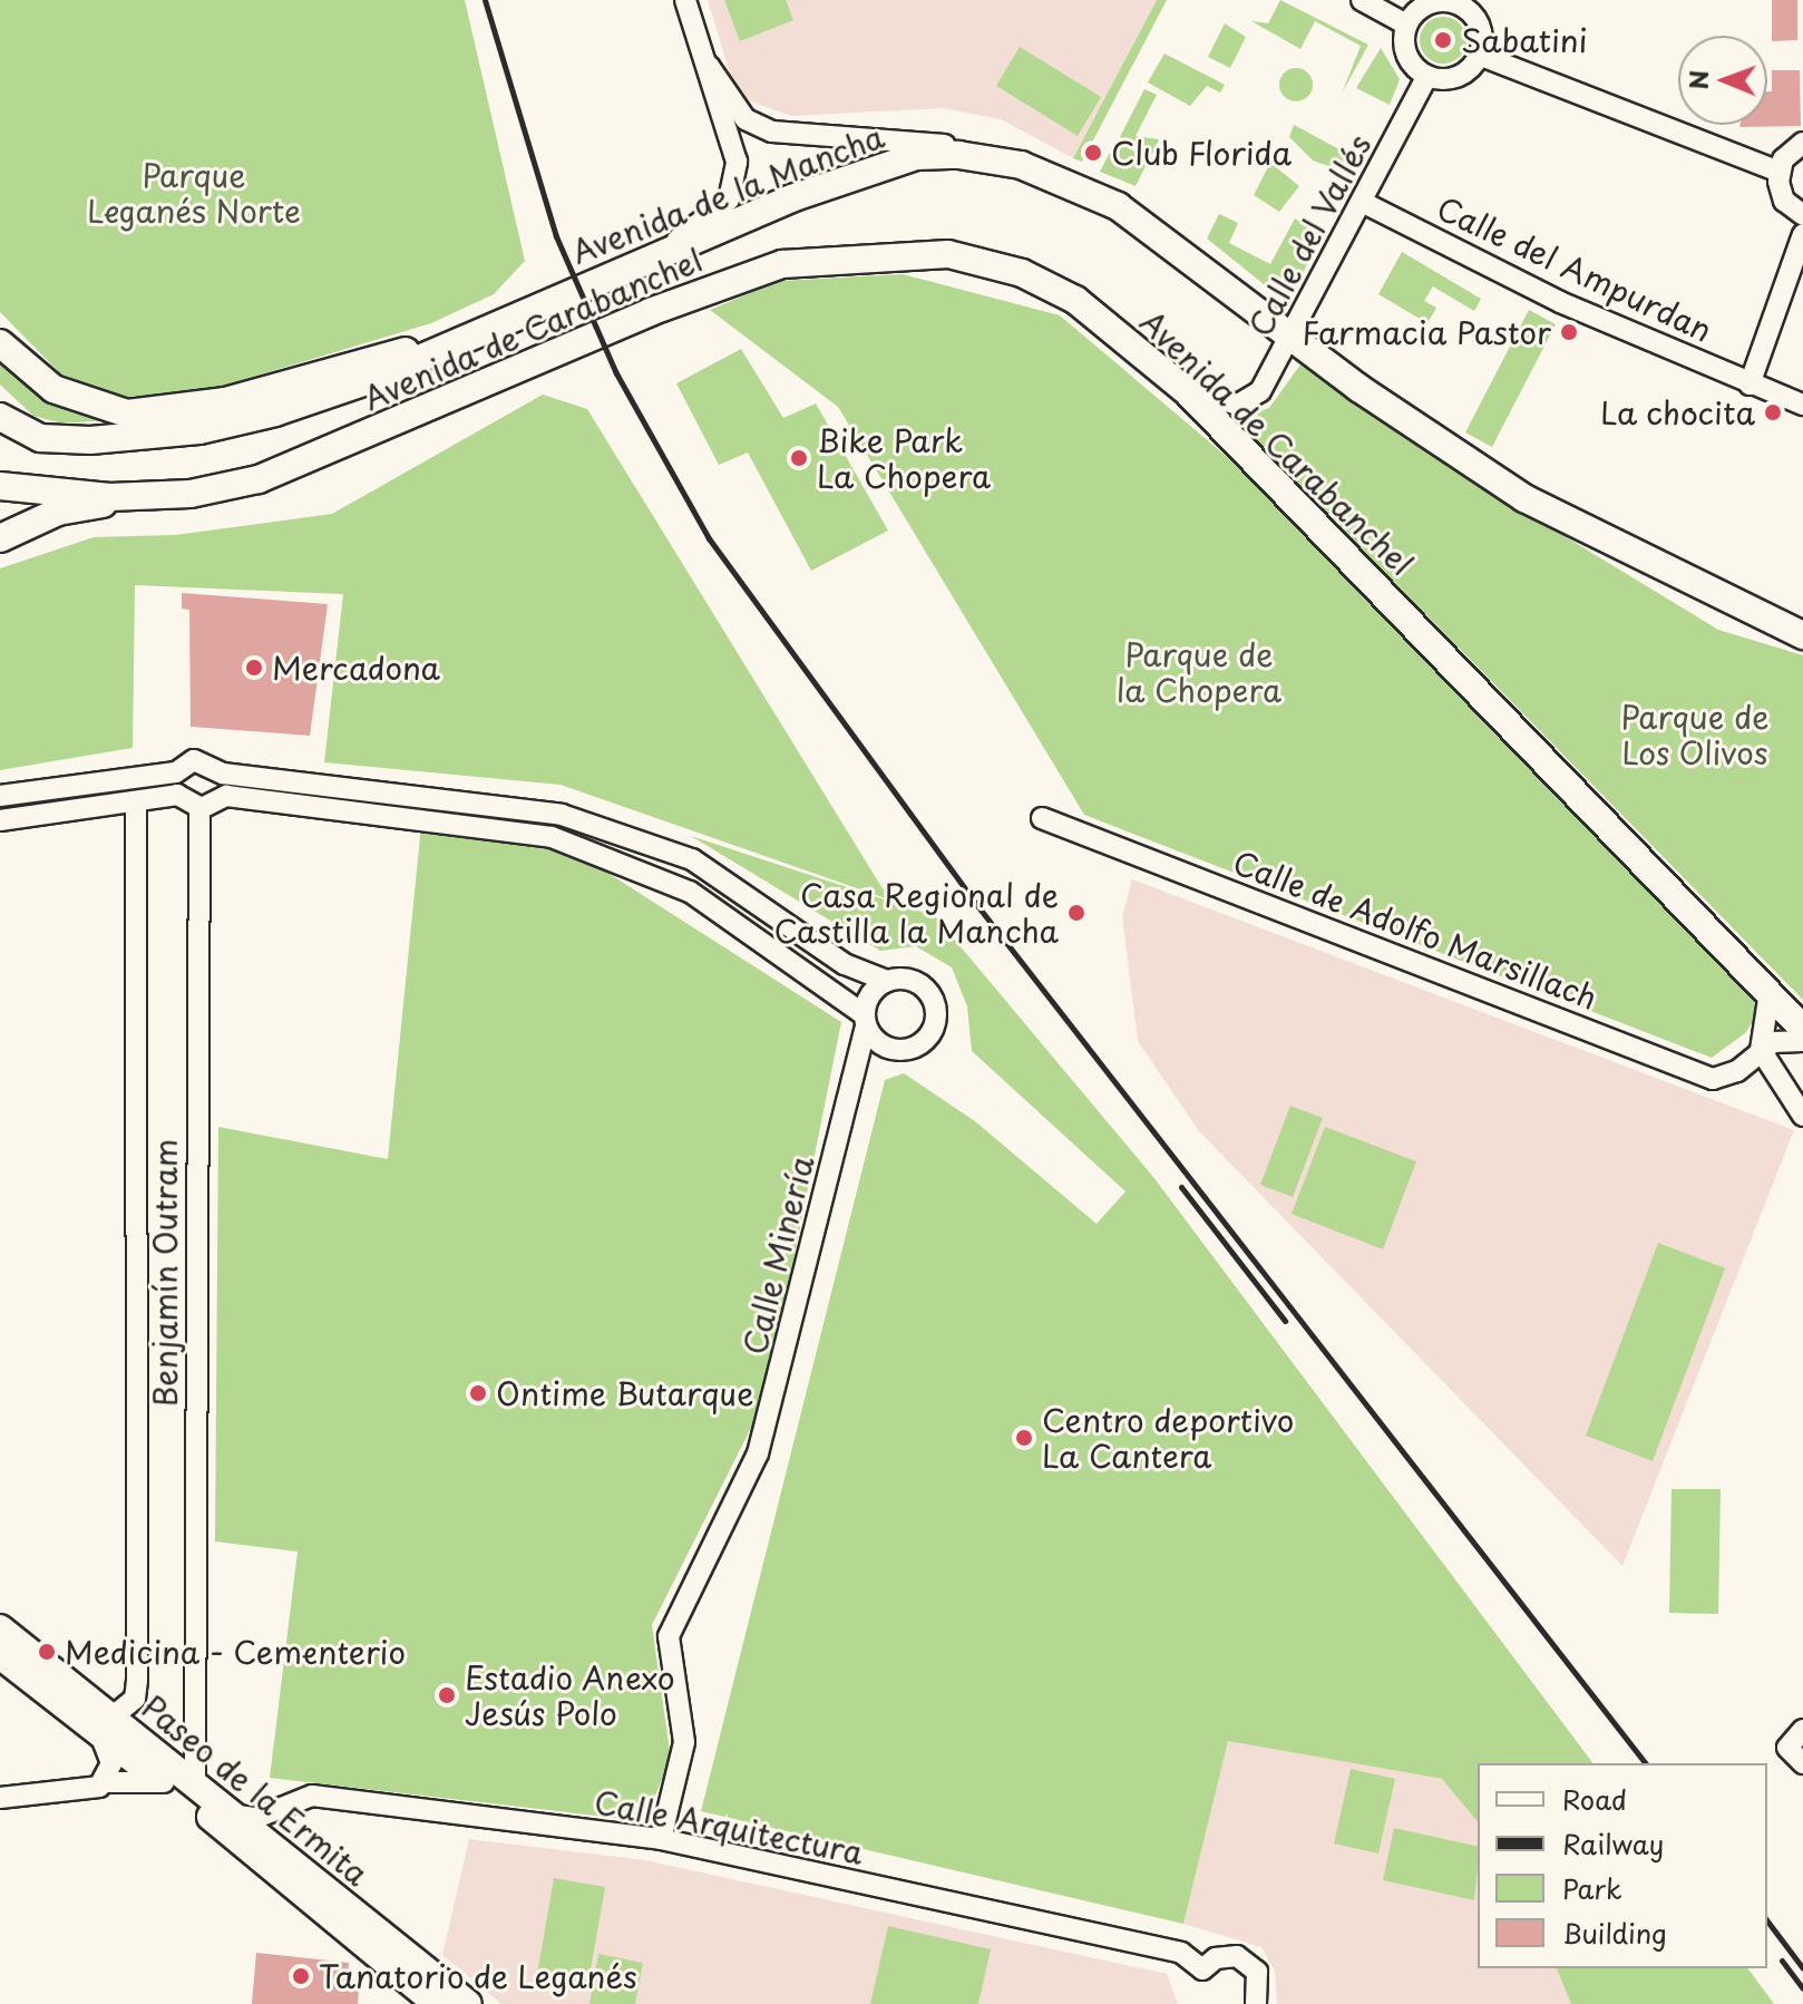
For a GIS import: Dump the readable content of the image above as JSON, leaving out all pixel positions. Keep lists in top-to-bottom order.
{
  "streets": {
    "main road": ["Avenida de la Mancha", "Avenida de Carabanchel", "Paseo de la Ermita"],
    "street": [
      "Calle del Vallés",
      "Calle del Ampurdan",
      "Calle de Adolfo Marsillach",
      "Calle Minería",
      "Benjamín Outram",
      "Calle Arquitectura"
    ]
  },
  "crossings": [
    ["Avenida de la Mancha", "Calle del Vallés"],
    ["Calle del Vallés", "Calle del Ampurdan"],
    ["Calle del Vallés", "Avenida de Carabanchel"],
    ["Calle Minería", "Calle Arquitectura"],
    ["Benjamín Outram", "Paseo de la Ermita"],
    ["Paseo de la Ermita", "Calle Arquitectura"]
  ],
  "parks": ["Parque Leganés Norte", "Parque de la Chopera", "Parque de Los Olivos"],
  "places": [
    "Sabatini",
    "Club Florida",
    "Farmacia Pastor",
    "La chocita",
    "Bike Park La Chopera",
    "Mercadona",
    "Casa Regional de Castilla la Mancha",
    "Ontime Butarque",
    "Centro deportivo La Cantera",
    "Medicina - Cementerio",
    "Estadio Anexo Jesús Polo",
    "Tanatorio de Leganés"
  ],
  "legend": [
    "Road",
    "Railway",
    "Park",
    "Building"
  ],
  "north": "left"
}
